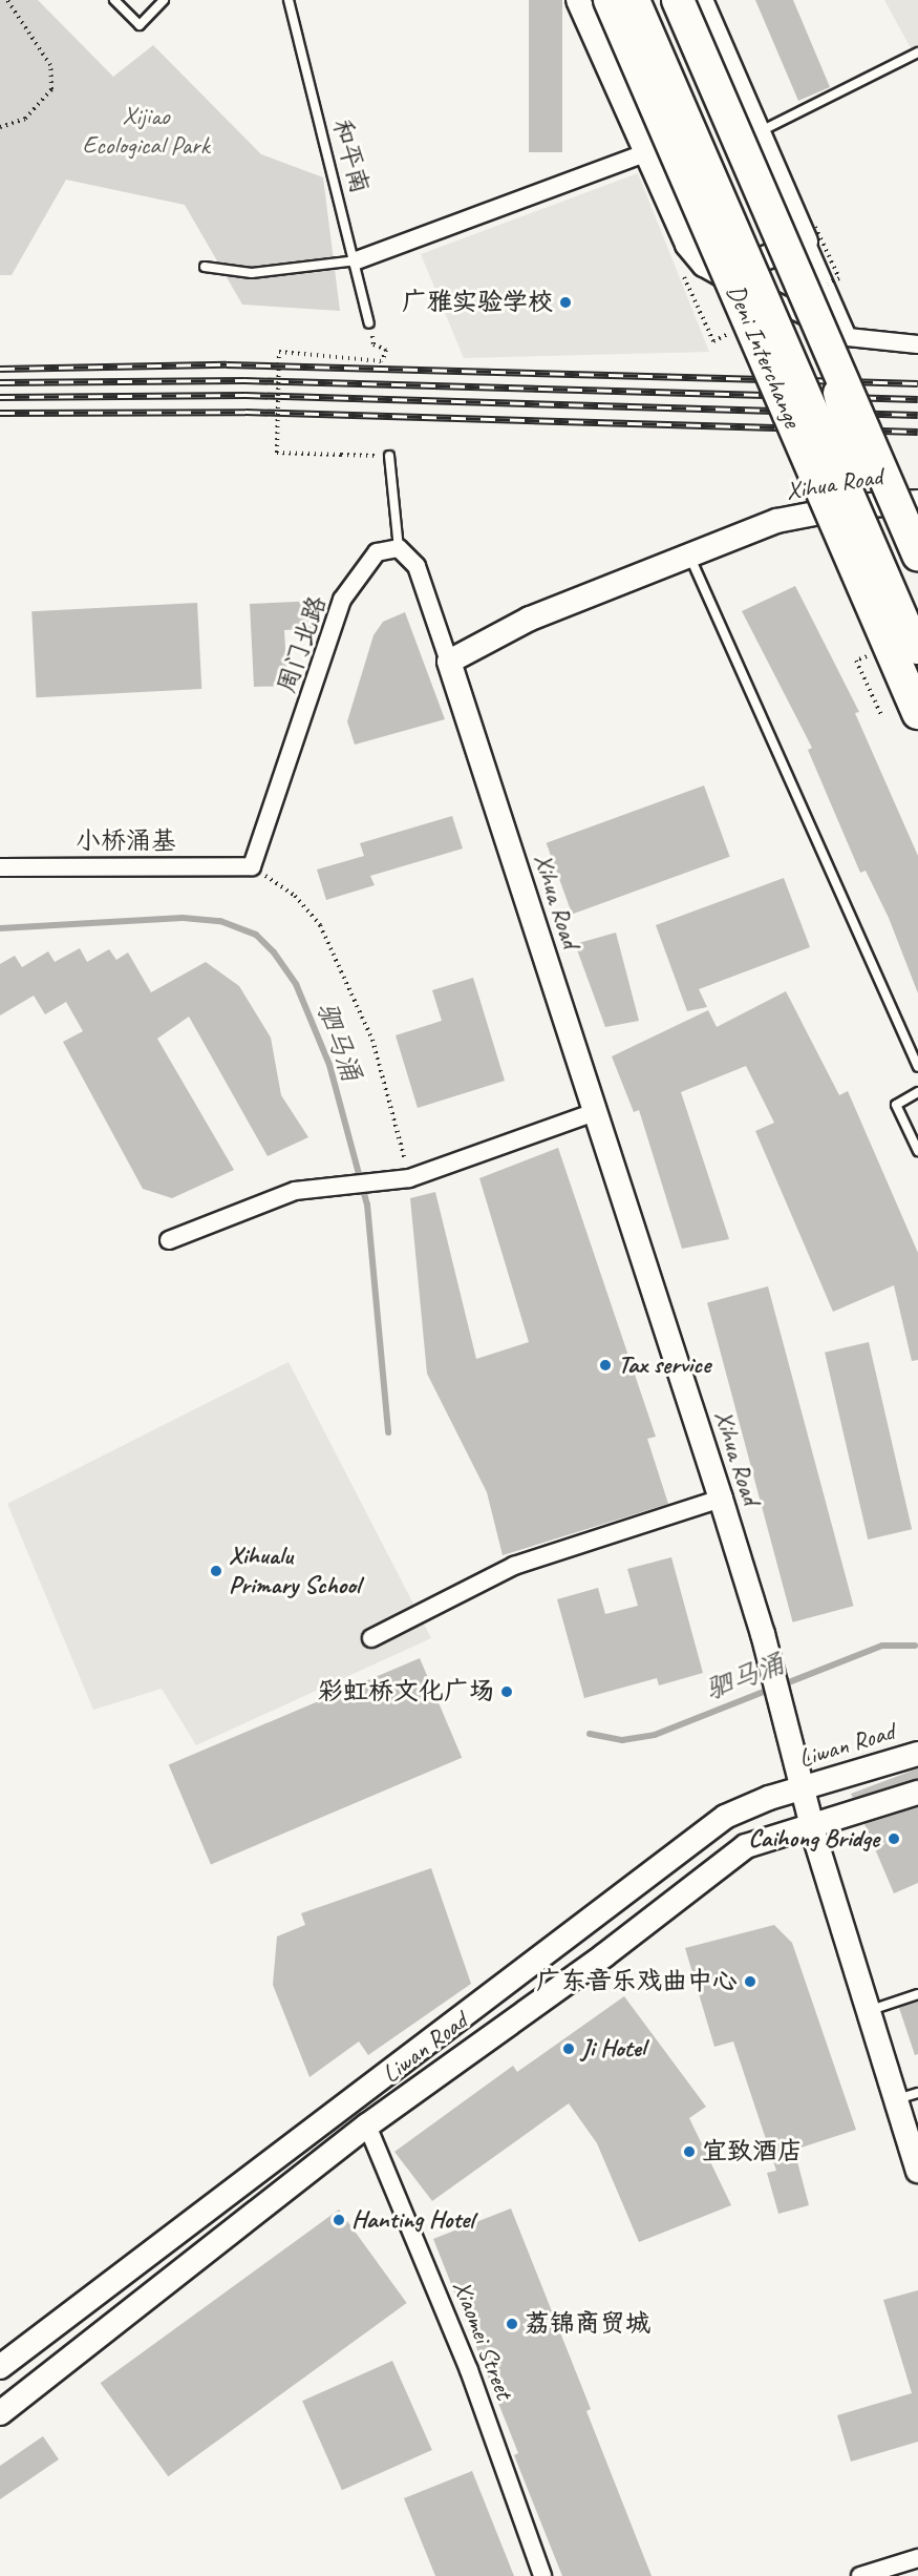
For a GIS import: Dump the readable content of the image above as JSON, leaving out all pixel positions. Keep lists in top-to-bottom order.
{
  "streets": {
    "highway": ["Deni Interchange"],
    "main road": ["Xihua Road", "Liwan Road"],
    "street": ["周门北路", "小桥涌基", "Xiaomei Street"],
    "lane": ["和平南"]
  },
  "crossings": [
    ["Xihua Road", "Liwan Road"],
    ["周门北路", "小桥涌基"],
    ["Liwan Road", "Xiaomei Street"]
  ],
  "water": ["驷马涌"],
  "parks": ["Xijiao Ecological Park"],
  "places": [
    "广雅实验学校",
    "Tax service",
    "Xihualu Primary School",
    "彩虹桥文化广场",
    "Caihong Bridge",
    "广东音乐戏曲中心",
    "Ji Hotel",
    "宜致酒店",
    "Hanting Hotel",
    "荔锦商贸城"
  ]
}
